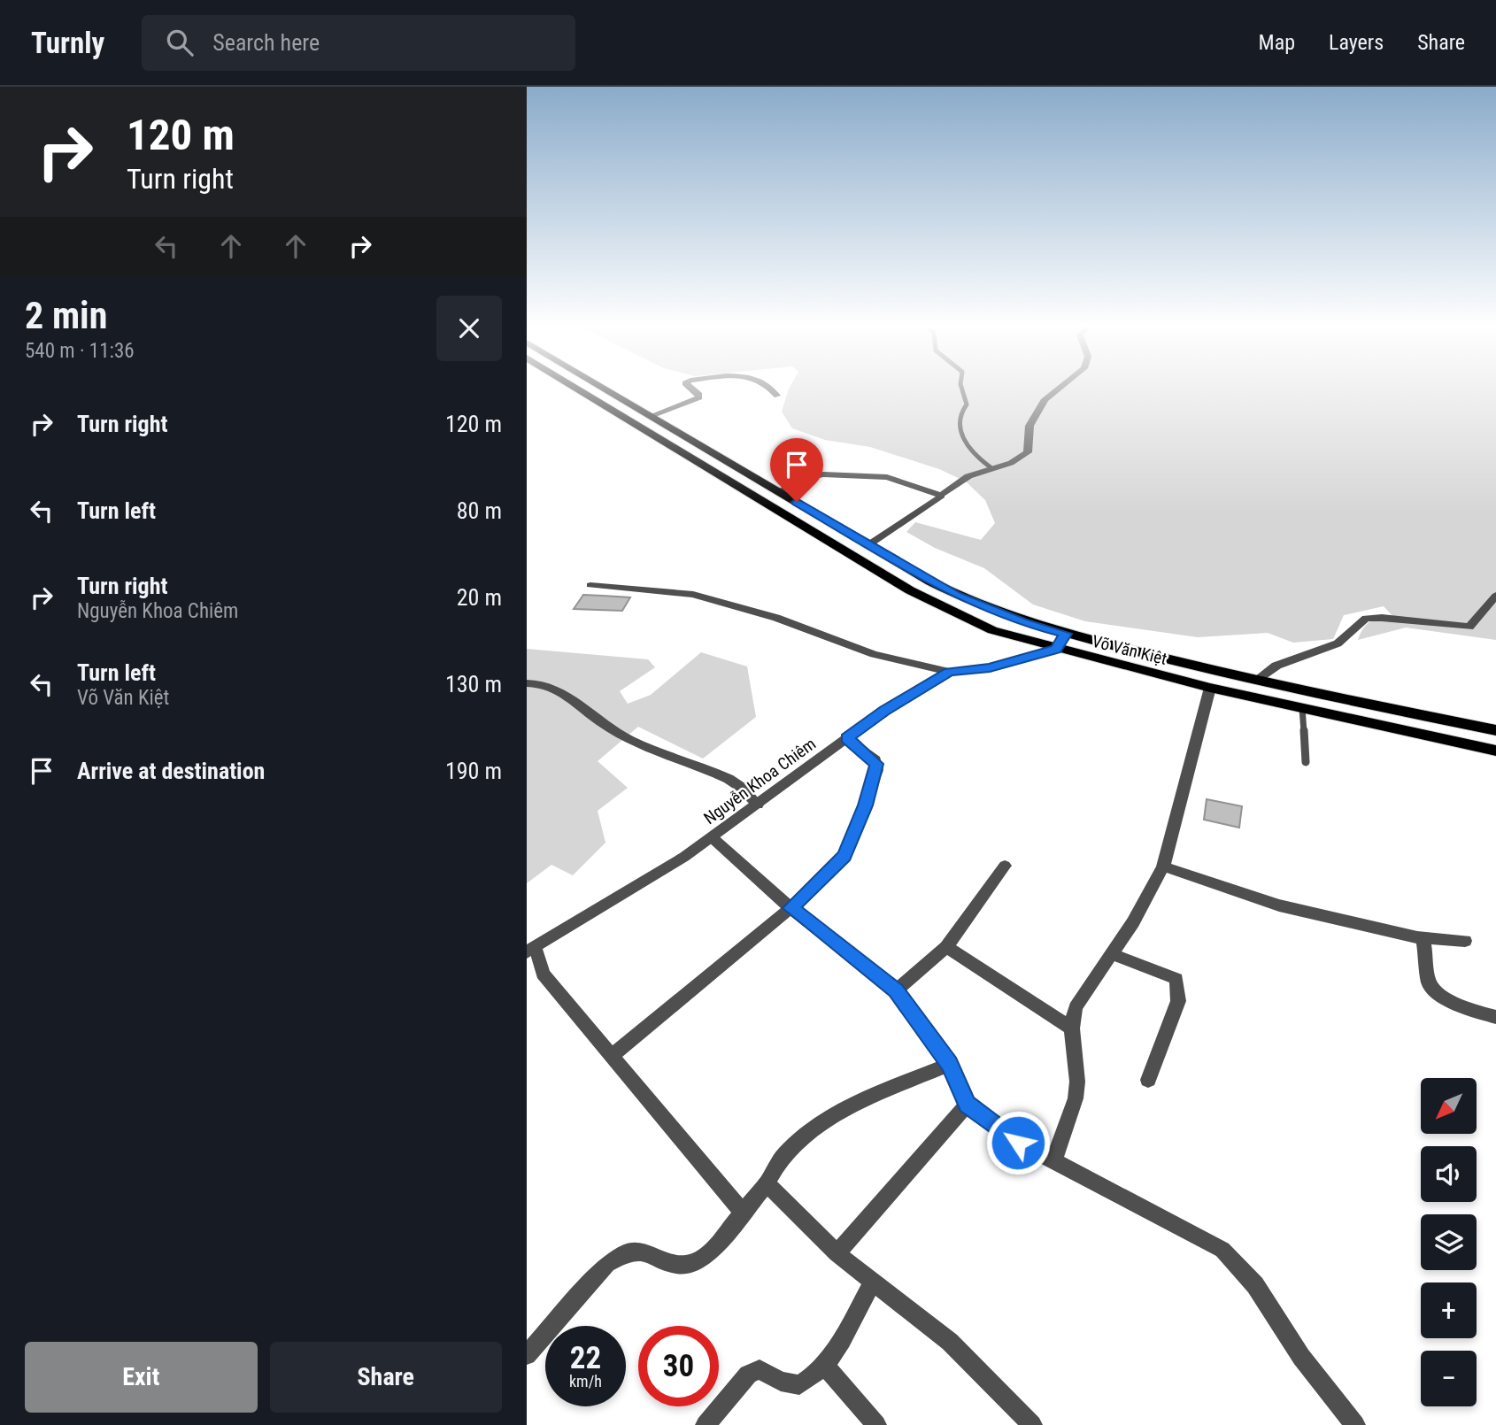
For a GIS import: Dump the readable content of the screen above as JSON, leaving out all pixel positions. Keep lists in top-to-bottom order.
{
  "streets": {
    "main road": ["Võ Văn Kiệt"],
    "street": ["Nguyễn Khoa Chiêm"]
  },
  "crossings": [
    ["Võ Văn Kiệt", "Nguyễn Khoa Chiêm"]
  ],
  "north": "bottom left",
  "page": {
    "header": "Turnly",
    "search": "Search here",
    "nav": ["Map", "Layers", "Share"],
    "turn": ["120 m", "Turn right"],
    "heading": ["2 min", "540 m · 11:36"],
    "list": [
      {
        "name": "Turn right",
        "value": "120 m"
      },
      {
        "name": "Turn left",
        "value": "80 m"
      },
      {
        "name": "Turn right",
        "note": "Nguyễn Khoa Chiêm",
        "value": "20 m"
      },
      {
        "name": "Turn left",
        "note": "Võ Văn Kiệt",
        "value": "130 m"
      },
      {
        "name": "Arrive at destination",
        "value": "190 m"
      }
    ],
    "map_buttons": ["+", "−"],
    "speed": "22 km/h",
    "limit": "30",
    "buttons": ["Exit", "Share"]
  }
}
